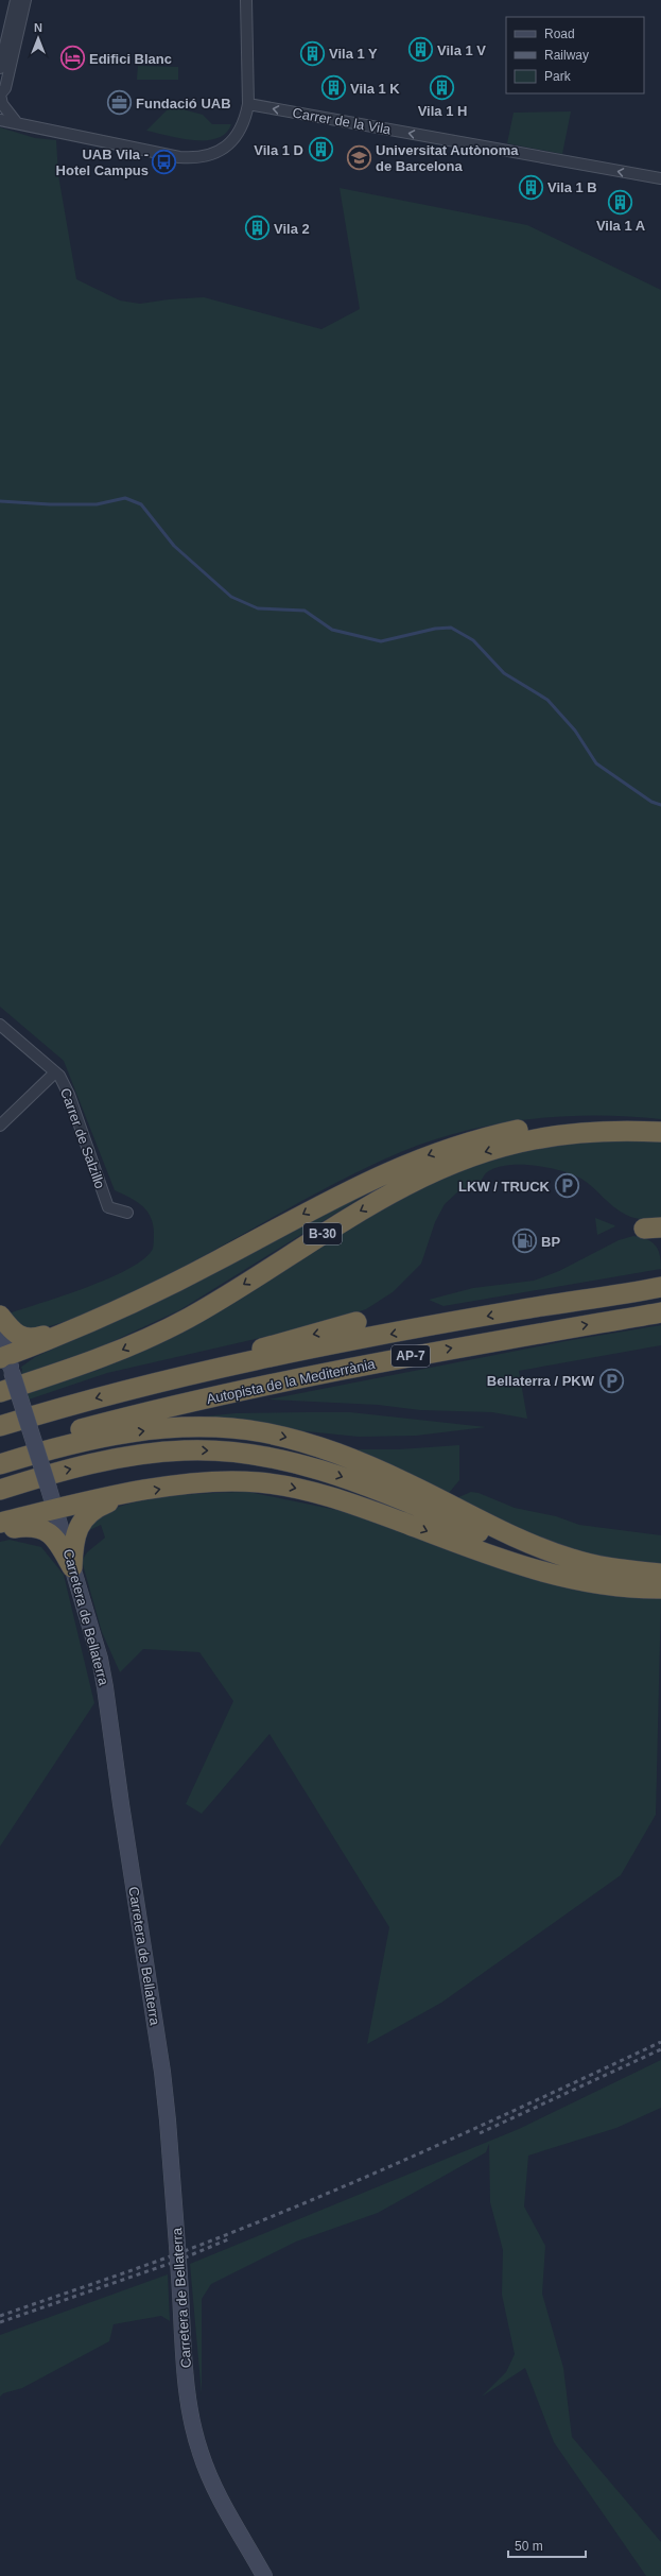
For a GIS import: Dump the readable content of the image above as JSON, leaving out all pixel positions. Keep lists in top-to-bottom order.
{
  "streets": {
    "highway": ["B-30", "AP-7", "Autopista de la Mediterrània"],
    "street": ["Carrer de la Vila", "Carrer de Salzillo", "Carretera de Bellaterra"]
  },
  "one_way": ["Carrer de la Vila"],
  "places": {
    "building": [
      "Vila 1 V",
      "Vila 1 Y",
      "Vila 1 H",
      "Vila 1 K",
      "Vila 1 D",
      "Vila 1 B",
      "Vila 1 A",
      "Vila 2"
    ],
    "hotel": ["Edifici Blanc"],
    "office": ["Fundació UAB"],
    "school or university": ["Universitat Autònoma de Barcelona"],
    "bus stop": ["UAB Vila - Hotel Campus"],
    "parking": ["LKW / TRUCK", "Bellaterra / PKW"],
    "fuel station": ["BP"]
  },
  "legend": ["Road", "Railway", "Park"],
  "scale_bar": "50 m",
  "north": "top"
}
